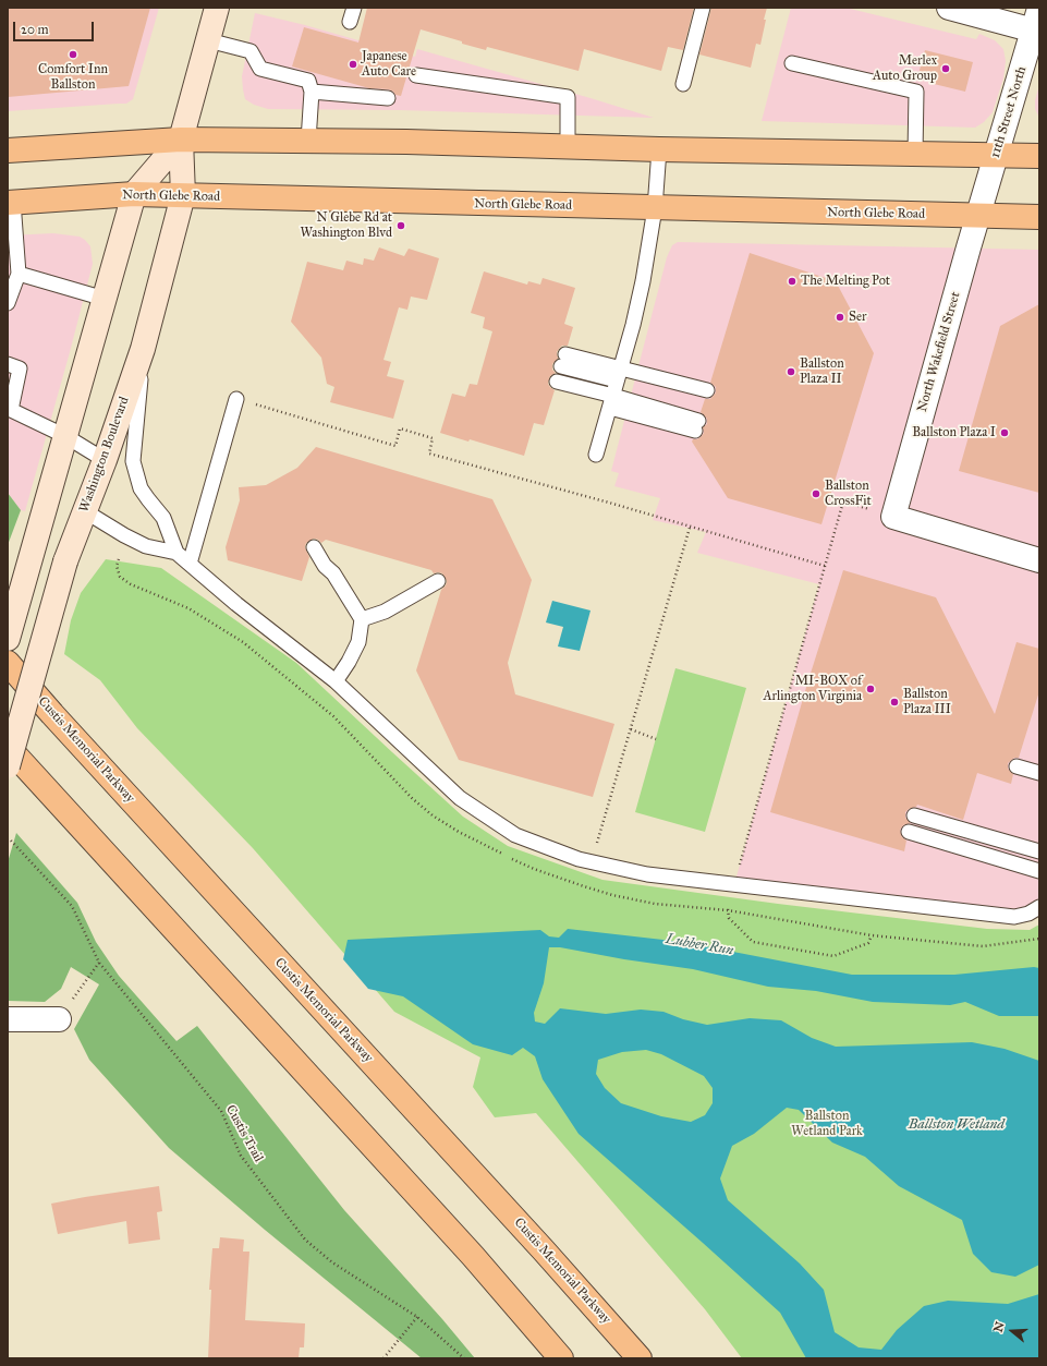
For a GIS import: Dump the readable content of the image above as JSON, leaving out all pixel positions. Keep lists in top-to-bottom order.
{
  "streets": {
    "main road": ["North Glebe Road", "Washington Boulevard", "Custis Memorial Parkway"],
    "street": ["11th Street North", "North Wakefield Street"],
    "path": ["Custis Trail"]
  },
  "crossings": [
    ["11th Street North", "North Glebe Road"],
    ["11th Street North", "North Wakefield Street"],
    ["North Glebe Road", "North Wakefield Street"],
    ["North Glebe Road", "Washington Boulevard"]
  ],
  "water": ["Lubber Run", "Ballston Wetland"],
  "parks": ["Ballston Wetland Park"],
  "places": [
    "Comfort Inn Ballston",
    "Japanese Auto Care",
    "Merlex Auto Group",
    "N Glebe Rd at Washington Blvd",
    "The Melting Pot",
    "Ser",
    "Ballston Plaza II",
    "Ballston Plaza I",
    "Ballston CrossFit",
    "MI-BOX of Arlington Virginia",
    "Ballston Plaza III"
  ],
  "scale_bar": "20 m",
  "north": "left"
}
